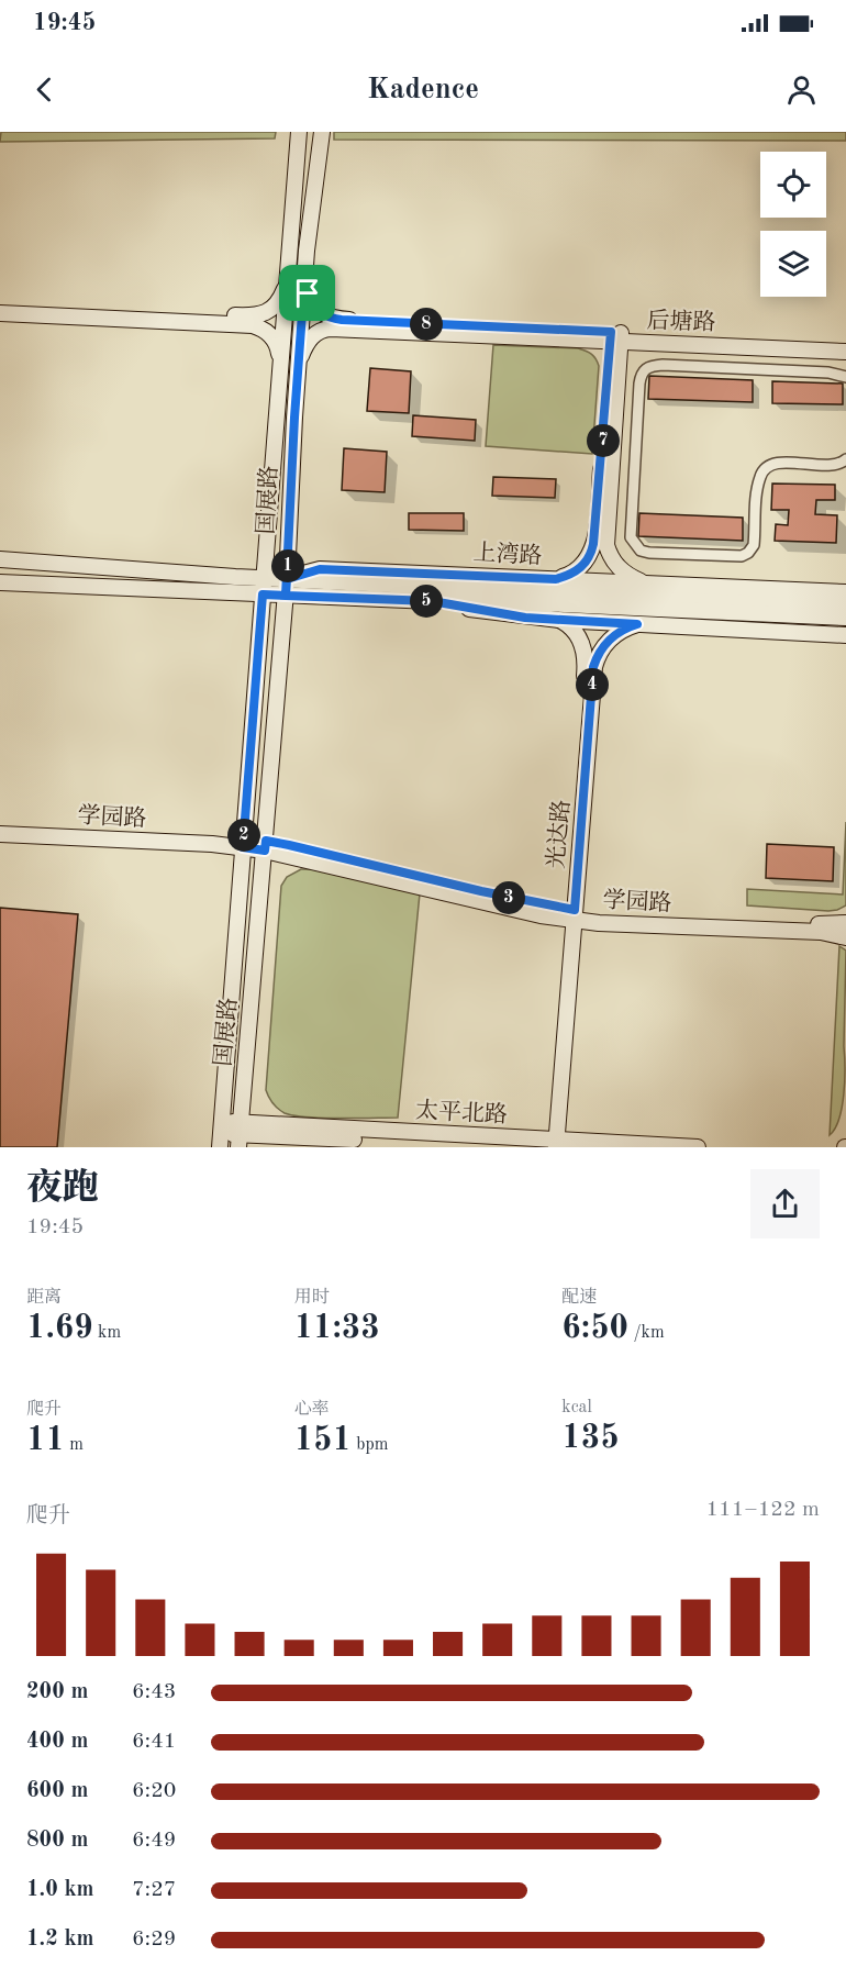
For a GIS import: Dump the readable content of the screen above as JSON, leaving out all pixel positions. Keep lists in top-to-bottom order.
{
  "streets": {
    "street": [
      "后塘路",
      "国展路",
      "上湾路",
      "学园路",
      "光达路",
      "太平北路"
    ]
  },
  "crossings": [
    ["后塘路", "国展路"],
    ["国展路", "上湾路"],
    ["国展路", "学园路"],
    ["国展路", "太平北路"],
    ["上湾路", "光达路"],
    ["学园路", "光达路"],
    ["光达路", "太平北路"]
  ],
  "page": {
    "status": "19:45",
    "header": "Kadence",
    "pins": [
      "8",
      "7",
      "1",
      "5",
      "4",
      "2",
      "3"
    ],
    "heading": ["夜跑", "19:45"],
    "stats": [
      ["距离", "1.69 km"],
      ["用时", "11:33"],
      ["配速", "6:50 /km"],
      ["爬升", "11 m"],
      ["心率", "151 bpm"],
      ["kcal", "135"]
    ],
    "chart": ["爬升", "111–122 m"],
    "list": [
      {
        "name": "200 m",
        "note": "6:43"
      },
      {
        "name": "400 m",
        "note": "6:41"
      },
      {
        "name": "600 m",
        "note": "6:20"
      },
      {
        "name": "800 m",
        "note": "6:49"
      },
      {
        "name": "1.0 km",
        "note": "7:27"
      },
      {
        "name": "1.2 km",
        "note": "6:29"
      }
    ]
  }
}
